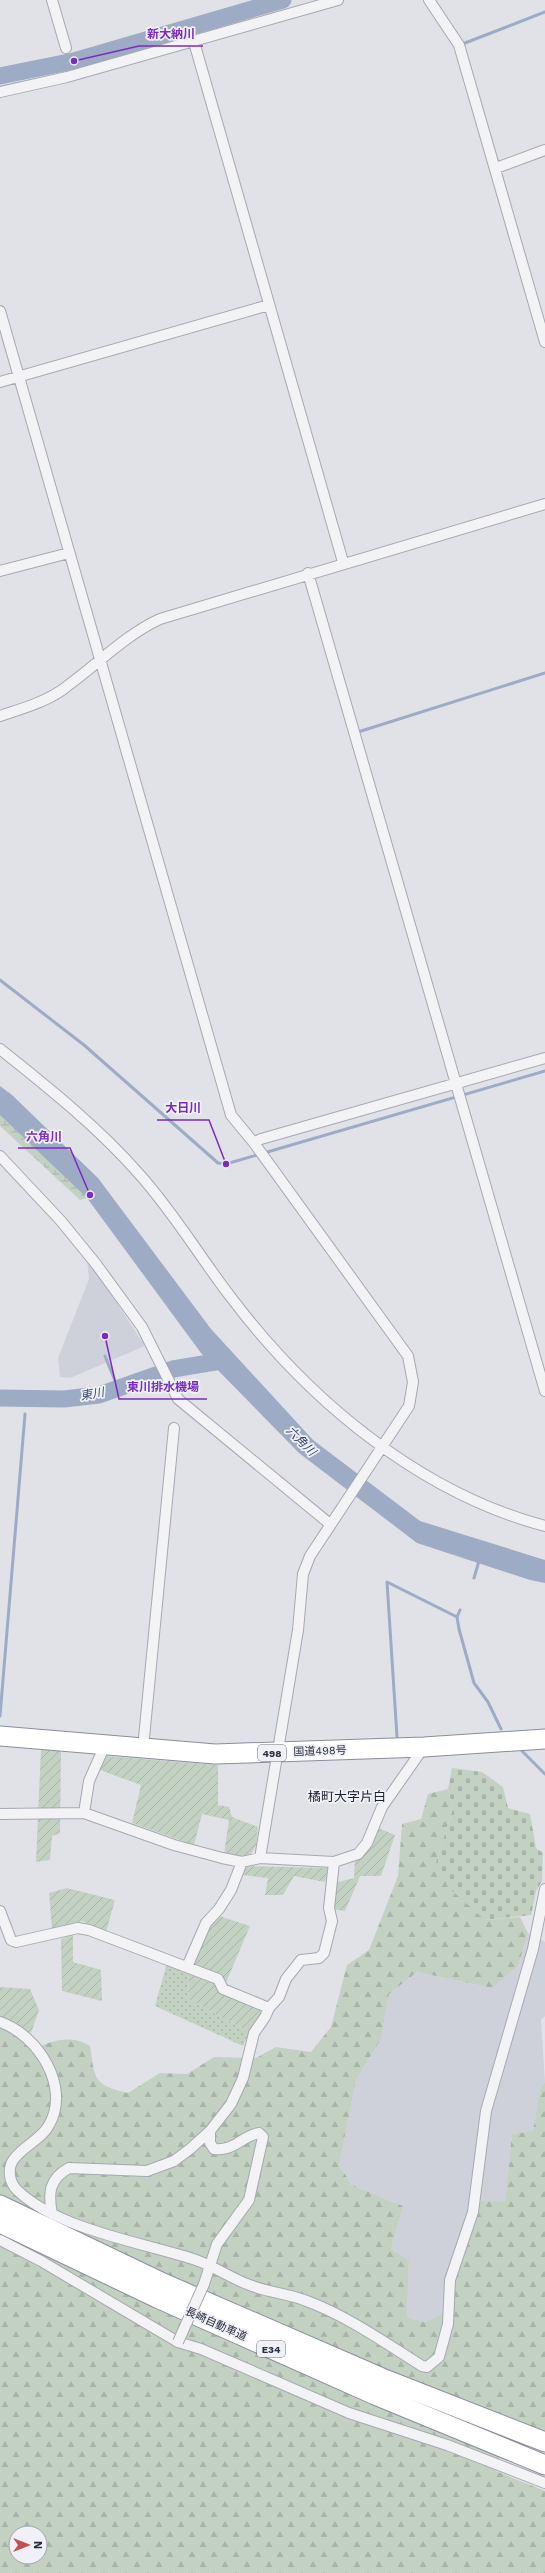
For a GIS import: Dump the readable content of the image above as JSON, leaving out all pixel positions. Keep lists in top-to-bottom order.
{
  "streets": {
    "highway": [
      "国道498号",
      "498",
      "長崎自動車道",
      "E34"
    ]
  },
  "districts": ["橘町大字片白"],
  "water": ["東川", "六角川"],
  "places": [
    "新大納川",
    "大日川",
    "六角川",
    "東川排水機場"
  ],
  "north": "right"
}
